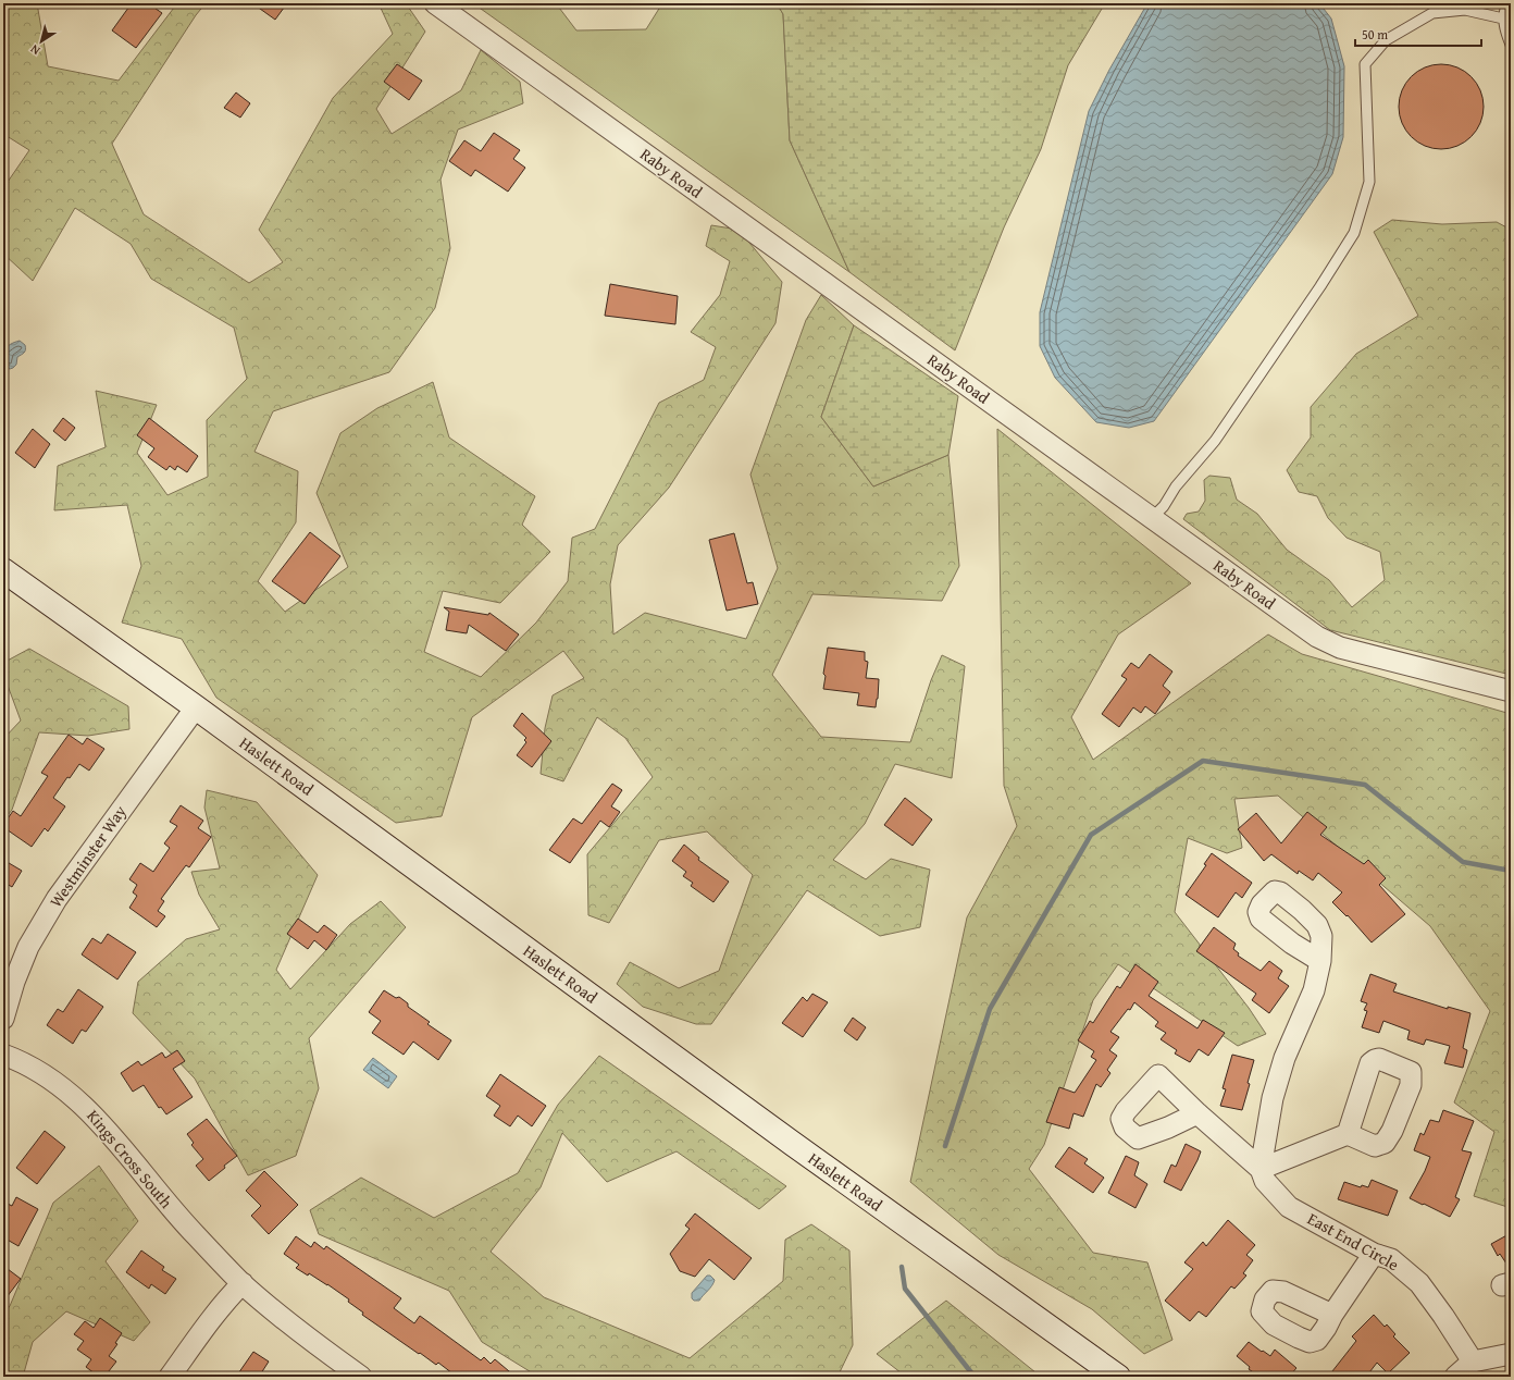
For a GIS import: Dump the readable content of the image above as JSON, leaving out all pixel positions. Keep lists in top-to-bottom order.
{
  "streets": {
    "main road": ["Haslett Road"],
    "street": [
      "Raby Road",
      "Westminster Way",
      "Kings Cross South",
      "East End Circle"
    ]
  },
  "crossings": [
    ["Haslett Road", "Westminster Way"]
  ],
  "scale_bar": "50 m",
  "north": "bottom left"
}
